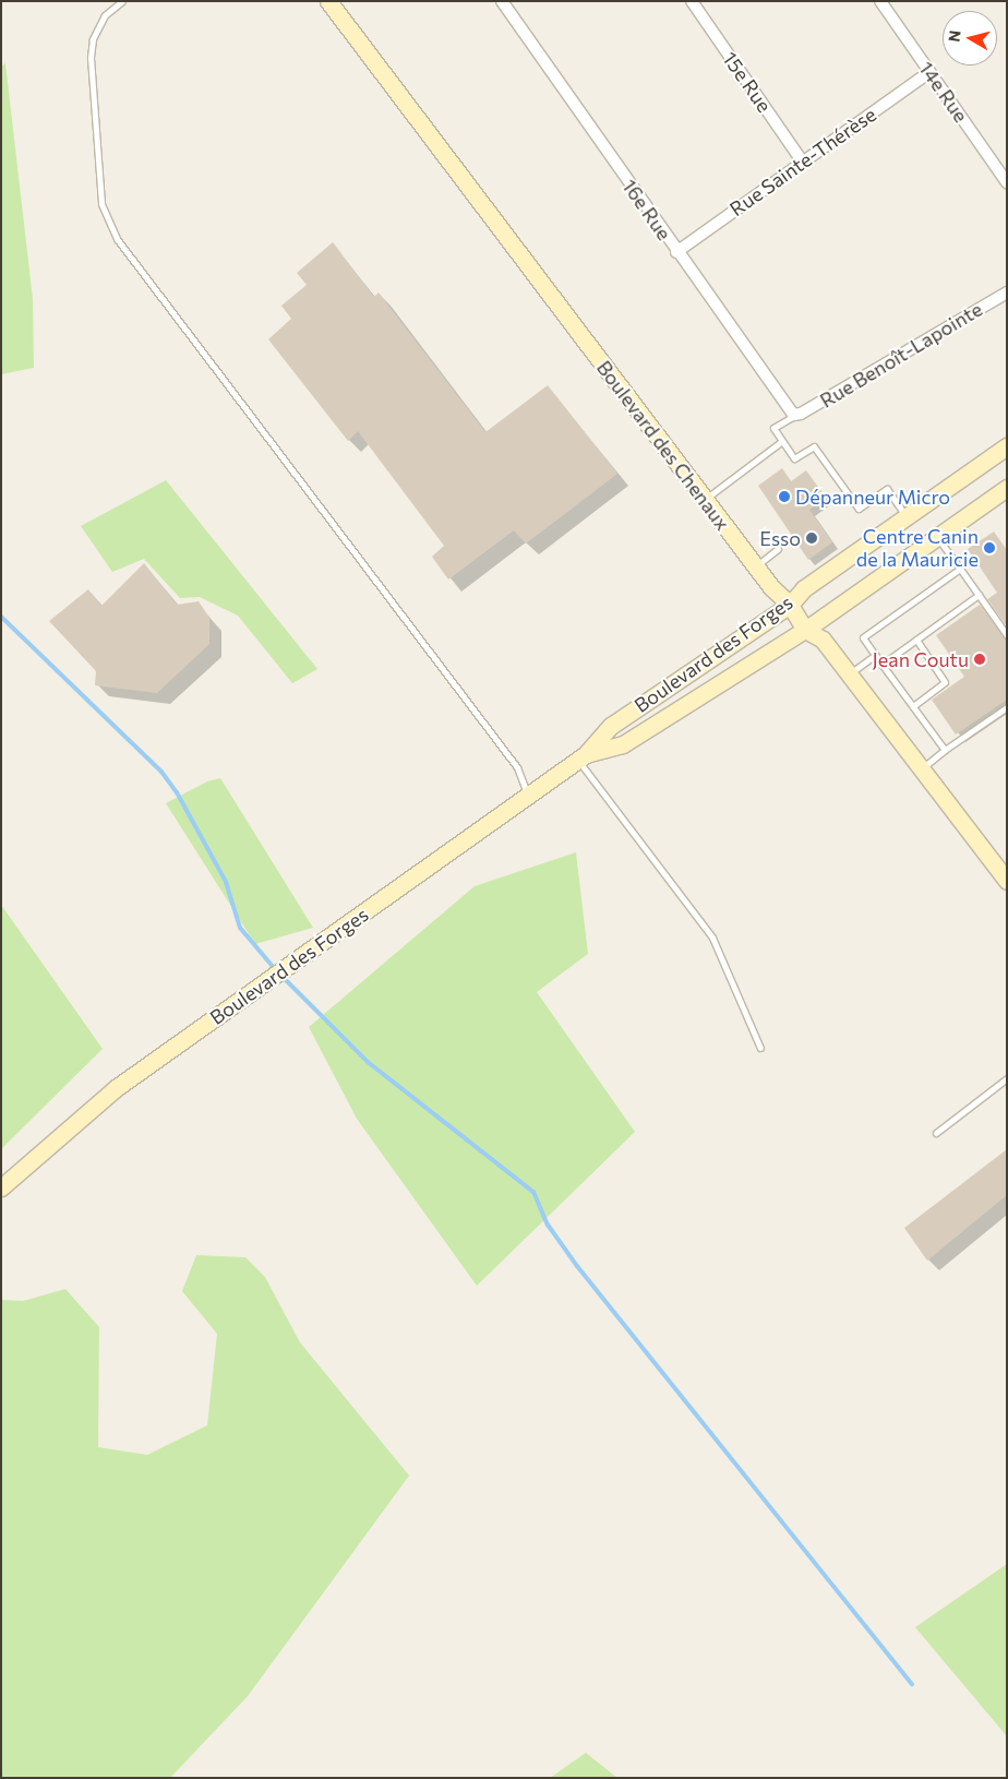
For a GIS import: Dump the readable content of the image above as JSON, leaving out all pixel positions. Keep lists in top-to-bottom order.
{
  "streets": {
    "street": [
      "15e Rue",
      "14e Rue",
      "Rue Sainte-Thérèse",
      "16e Rue",
      "Rue Benoît-Lapointe",
      "Boulevard des Chenaux",
      "Boulevard des Forges"
    ]
  },
  "crossings": [
    ["15e Rue", "Rue Sainte-Thérèse"],
    ["14e Rue", "Rue Sainte-Thérèse"],
    ["Rue Sainte-Thérèse", "16e Rue"],
    ["16e Rue", "Rue Benoît-Lapointe"],
    ["Boulevard des Chenaux", "Boulevard des Forges"]
  ],
  "places": [
    "Dépanneur Micro",
    "Esso",
    "Centre Canin de la Mauricie",
    "Jean Coutu"
  ],
  "north": "left"
}
